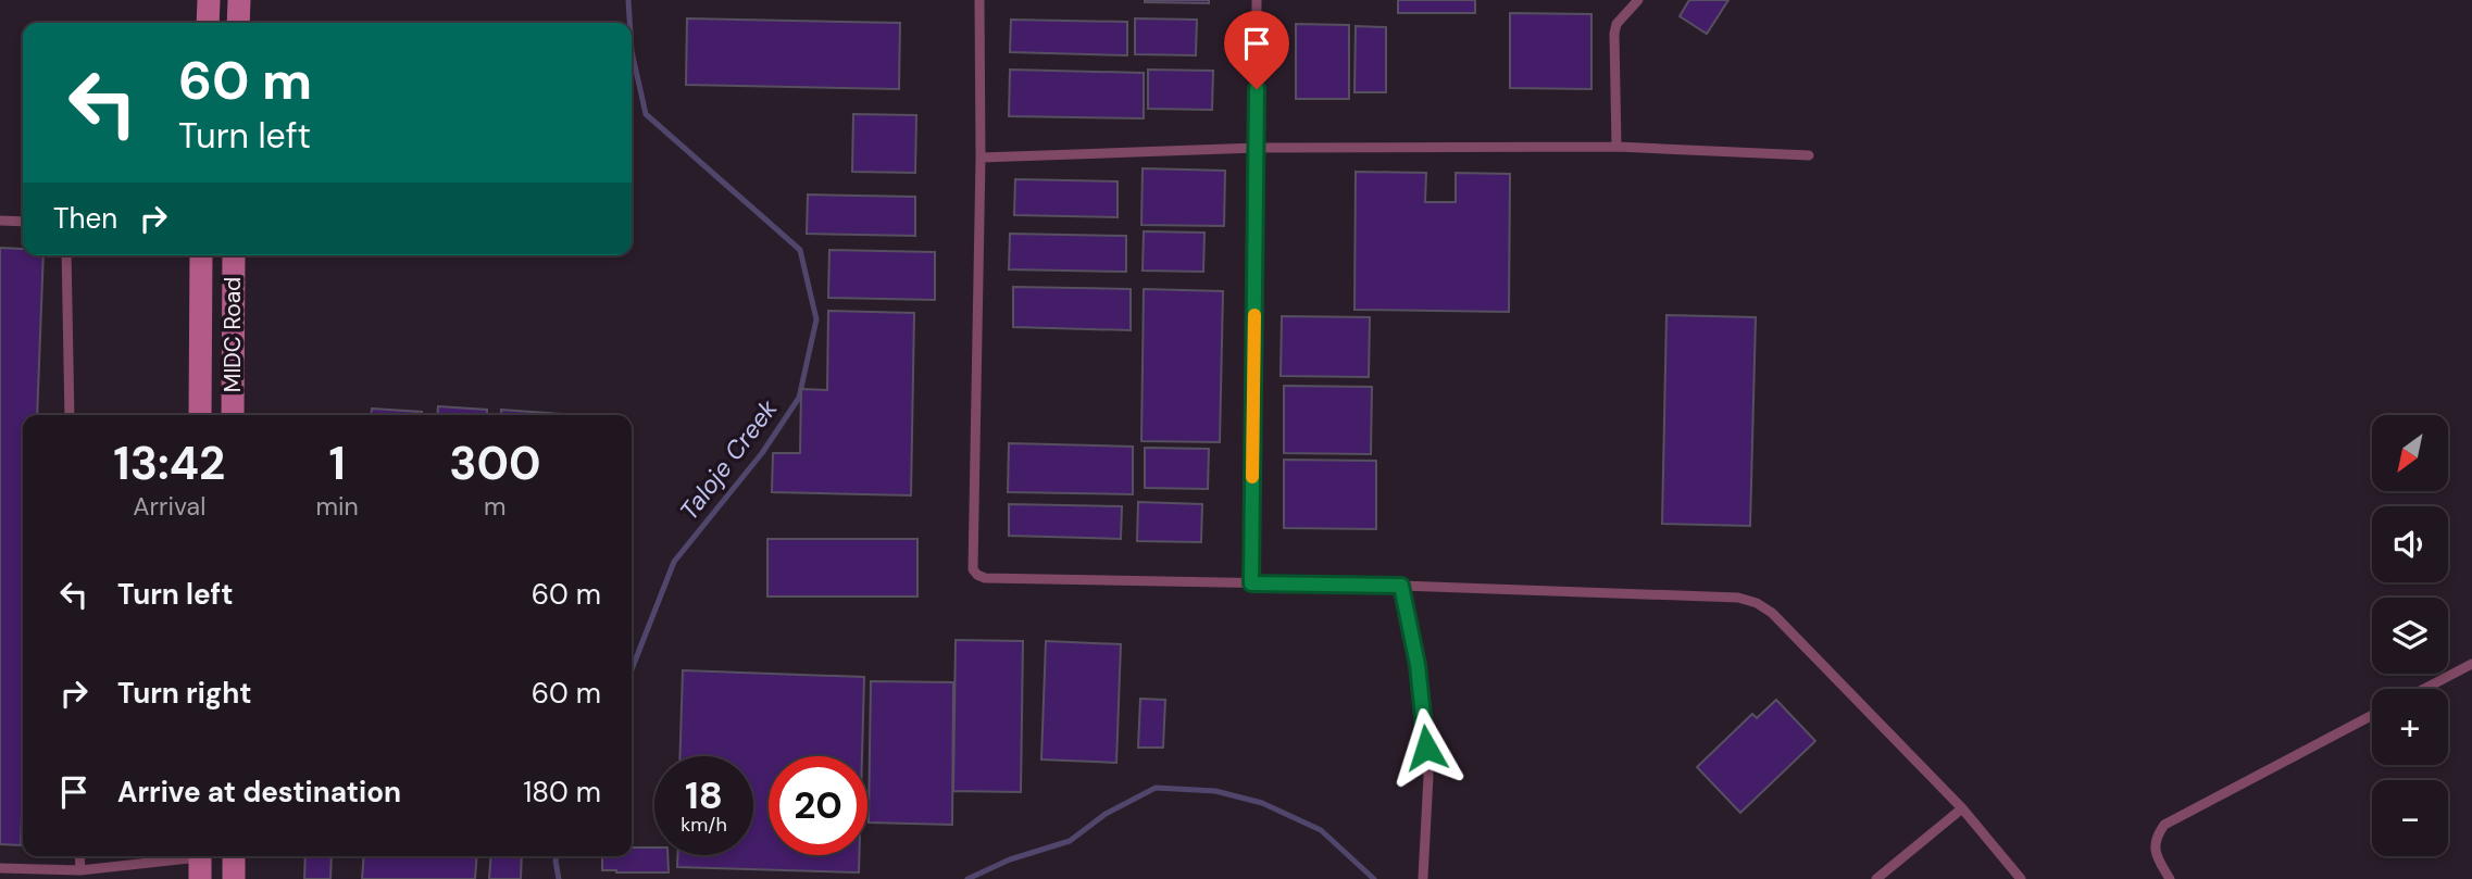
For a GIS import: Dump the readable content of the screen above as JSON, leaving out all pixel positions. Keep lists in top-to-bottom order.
{
  "streets": {
    "main road": ["MIDC Road"]
  },
  "water": ["Taloje Creek"],
  "north": "bottom left",
  "page": {
    "turn": ["60 m", "Turn left"],
    "then": "Then",
    "map_buttons": ["+", "−"],
    "eta": [
      "13:42",
      "Arrival",
      "1",
      "min",
      "300",
      "m"
    ],
    "list": [
      {
        "name": "Turn left",
        "value": "60 m"
      },
      {
        "name": "Turn right",
        "value": "60 m"
      },
      {
        "name": "Arrive at destination",
        "value": "180 m"
      }
    ],
    "speed": "18 km/h",
    "limit": "20"
  }
}
